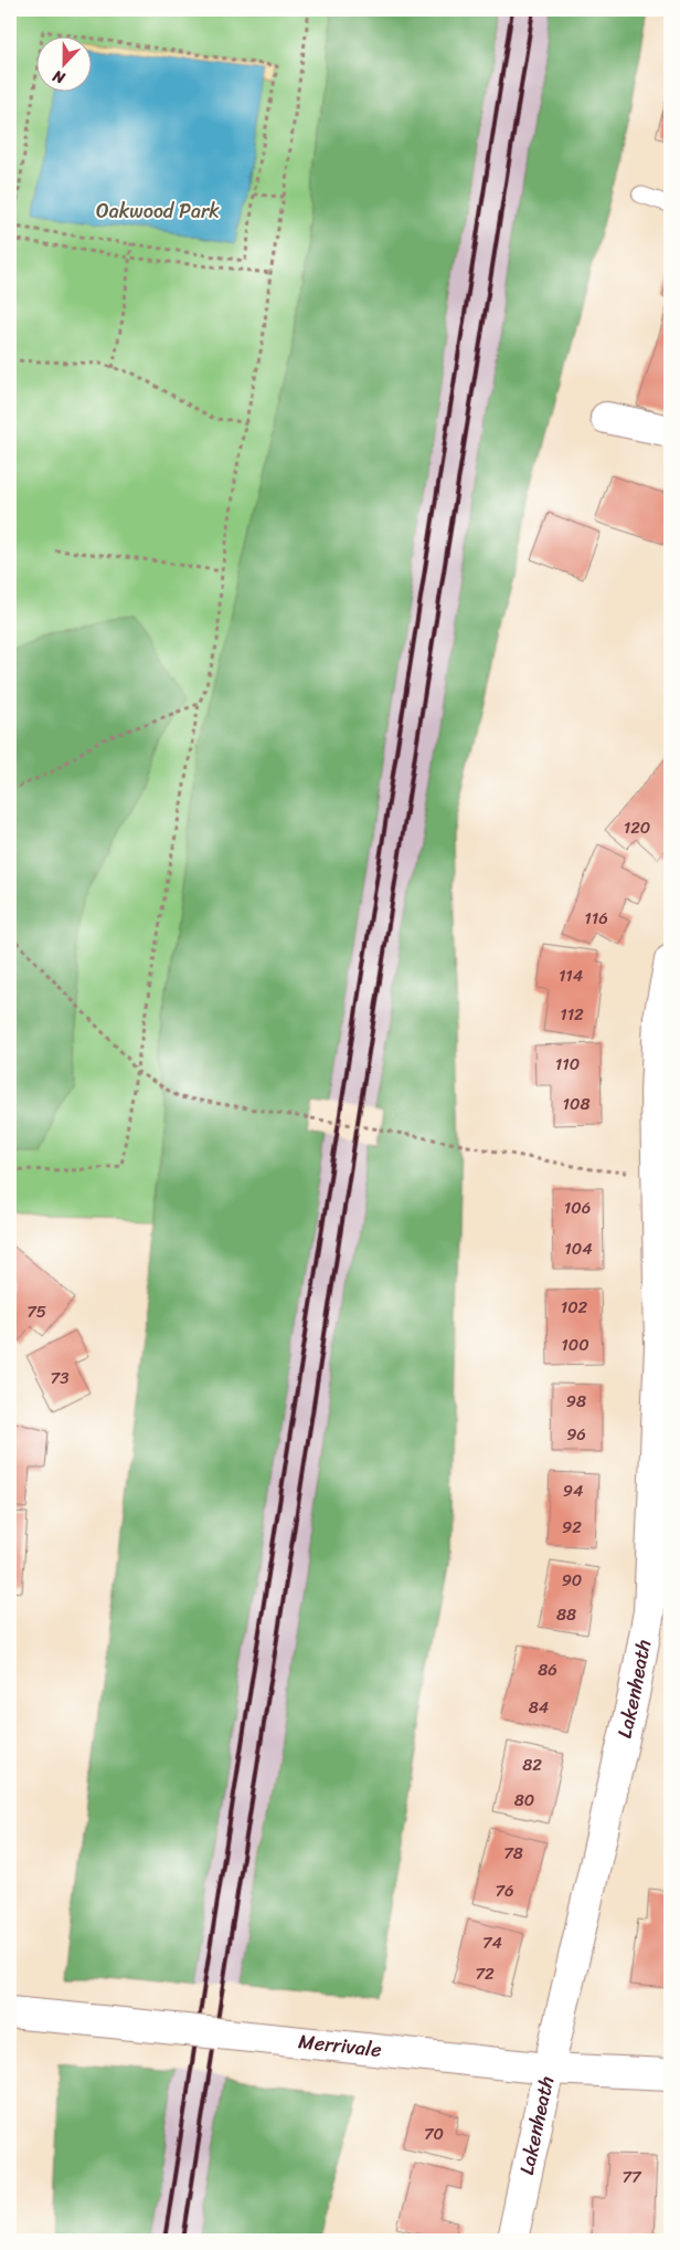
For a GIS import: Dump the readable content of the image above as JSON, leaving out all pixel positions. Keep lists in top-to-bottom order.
{
  "streets": {
    "street": ["Lakenheath", "Merrivale"]
  },
  "crossings": [
    ["Lakenheath", "Merrivale"]
  ],
  "parks": ["Oakwood Park"],
  "house_numbers": [
    "120",
    "116",
    "114",
    "112",
    "110",
    "108",
    "106",
    "104",
    "102",
    "75",
    "100",
    "73",
    "98",
    "96",
    "94",
    "92",
    "90",
    "88",
    "86",
    "84",
    "82",
    "80",
    "78",
    "76",
    "74",
    "72",
    "70",
    "77"
  ],
  "north": "bottom"
}
